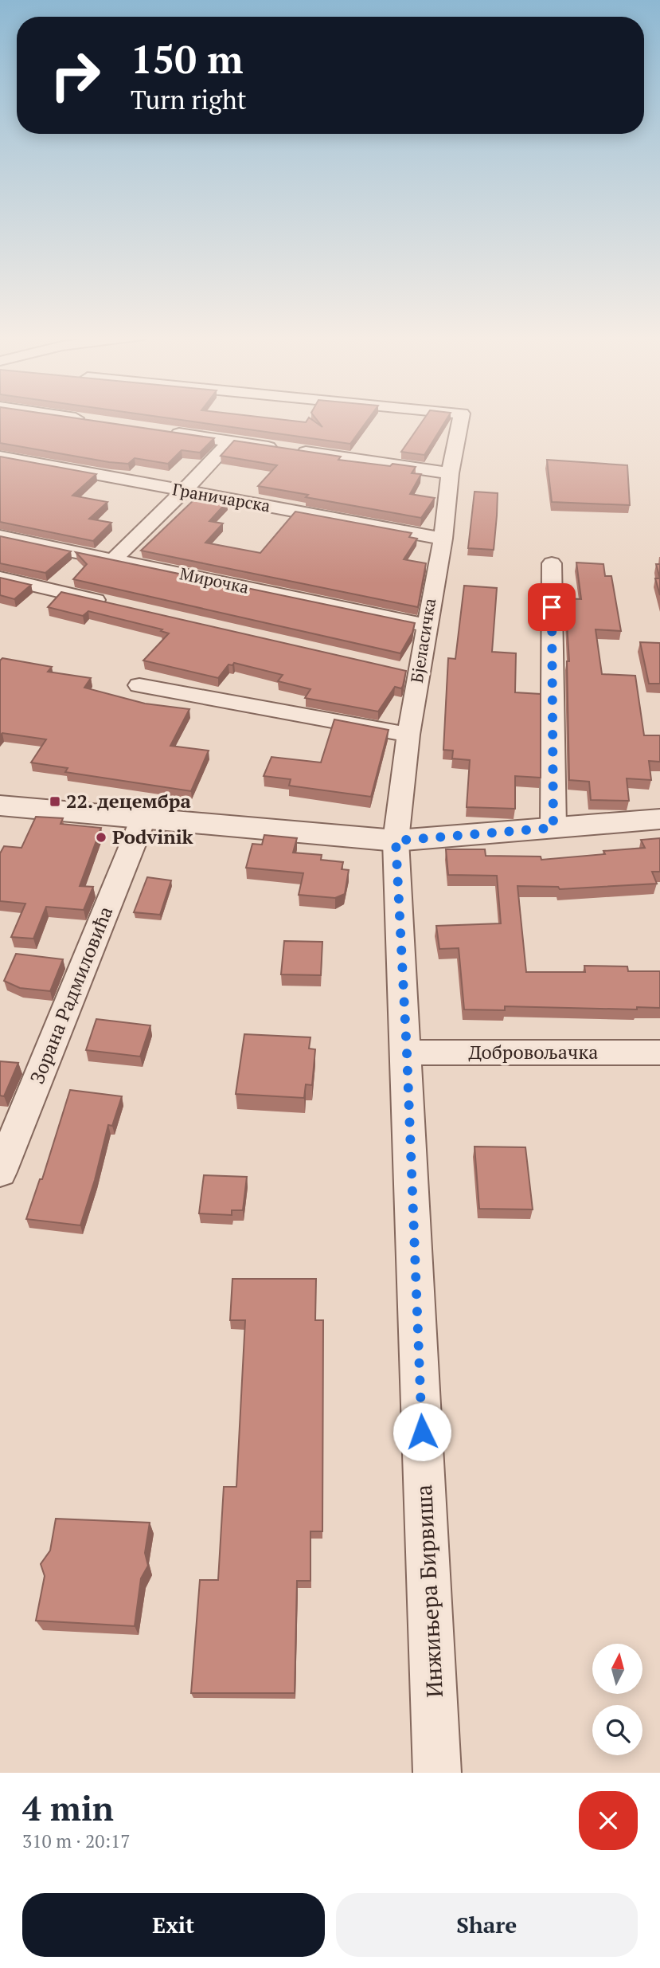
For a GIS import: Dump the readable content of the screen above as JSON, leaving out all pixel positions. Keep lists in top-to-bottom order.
{
  "streets": {
    "street": [
      "Граничарска",
      "Мирочка",
      "Бјеласичка",
      "Зорана Радмиловића",
      "Добровољачка",
      "Инжињера Бирвиша"
    ]
  },
  "crossings": [
    ["Граничарска", "Бјеласичка"],
    ["Мирочка", "Бјеласичка"],
    ["Бјеласичка", "Инжињера Бирвиша"],
    ["Добровољачка", "Инжињера Бирвиша"]
  ],
  "places": {
    "transit": ["22. децембра"],
    "other": ["Podvinik"]
  },
  "north": "top",
  "page": {
    "turn": ["150 m", "Turn right"],
    "heading": ["4 min", "310 m · 20:17"],
    "buttons": ["Exit", "Share"]
  }
}
